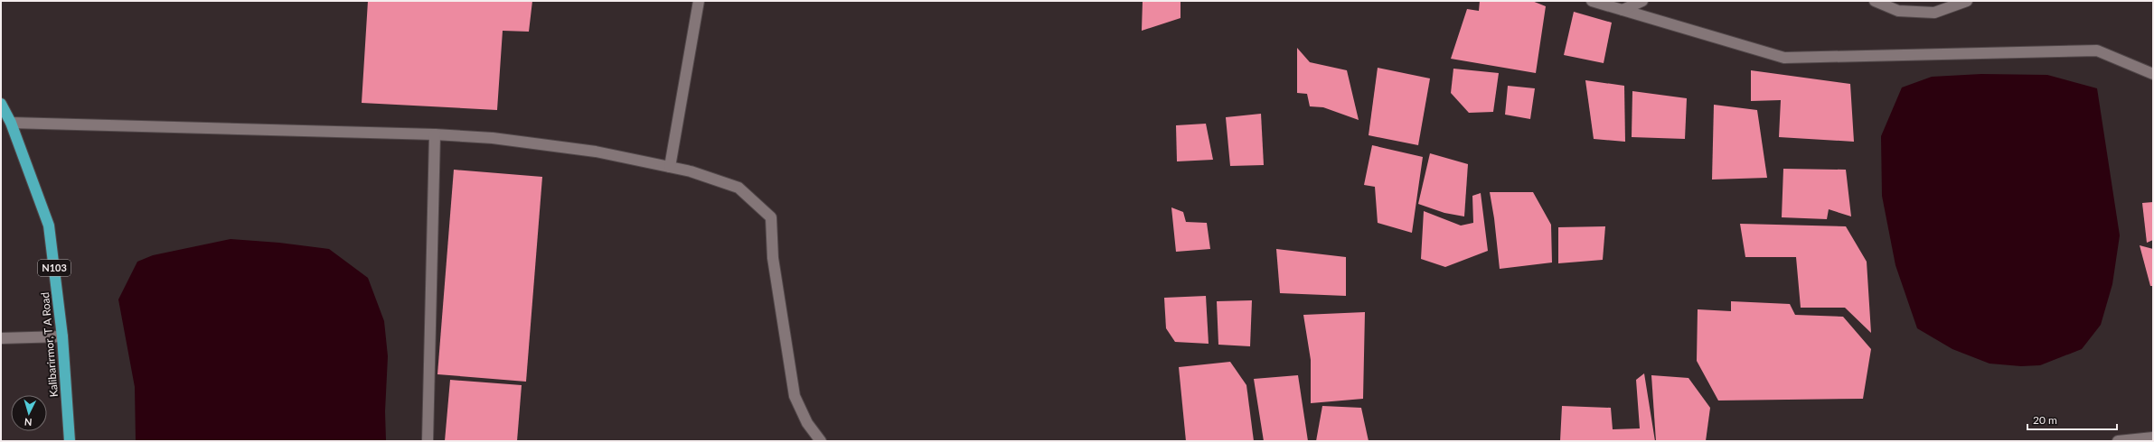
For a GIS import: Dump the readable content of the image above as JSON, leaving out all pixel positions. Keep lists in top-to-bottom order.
{
  "streets": {
    "highway": ["N103", "Kalibarirmor, T A Road"]
  },
  "scale_bar": "20 m",
  "north": "bottom"
}
